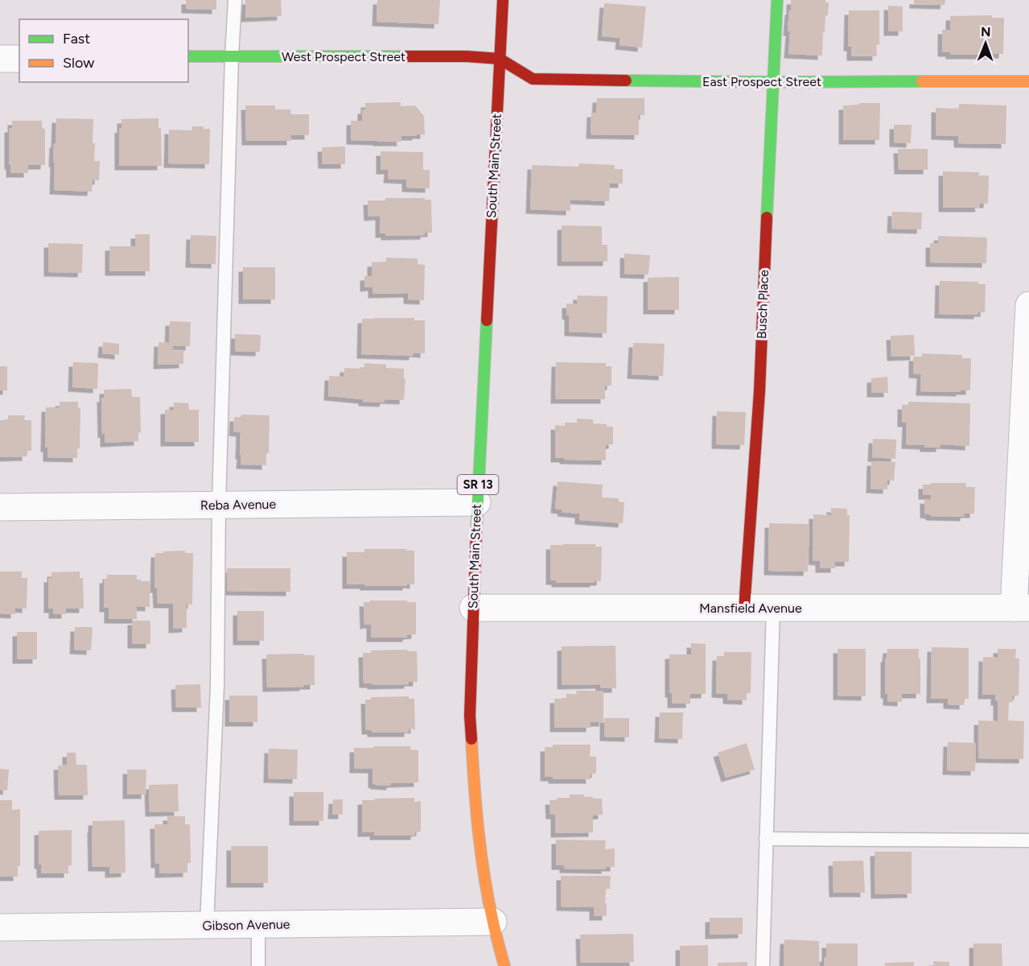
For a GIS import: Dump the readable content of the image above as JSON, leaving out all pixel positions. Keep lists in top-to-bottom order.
{
  "streets": {
    "main road": [
      "West Prospect Street",
      "East Prospect Street",
      "South Main Street",
      "Busch Place",
      "SR 13"
    ],
    "street": ["Reba Avenue", "Mansfield Avenue", "Gibson Avenue"]
  },
  "crossings": [
    ["West Prospect Street", "East Prospect Street"],
    ["West Prospect Street", "South Main Street"],
    ["East Prospect Street", "South Main Street"],
    ["East Prospect Street", "Busch Place"],
    ["South Main Street", "Reba Avenue"],
    ["South Main Street", "Mansfield Avenue"],
    ["South Main Street", "Gibson Avenue"],
    ["Busch Place", "Mansfield Avenue"]
  ],
  "legend": ["Fast", "Slow"],
  "north": "top"
}
